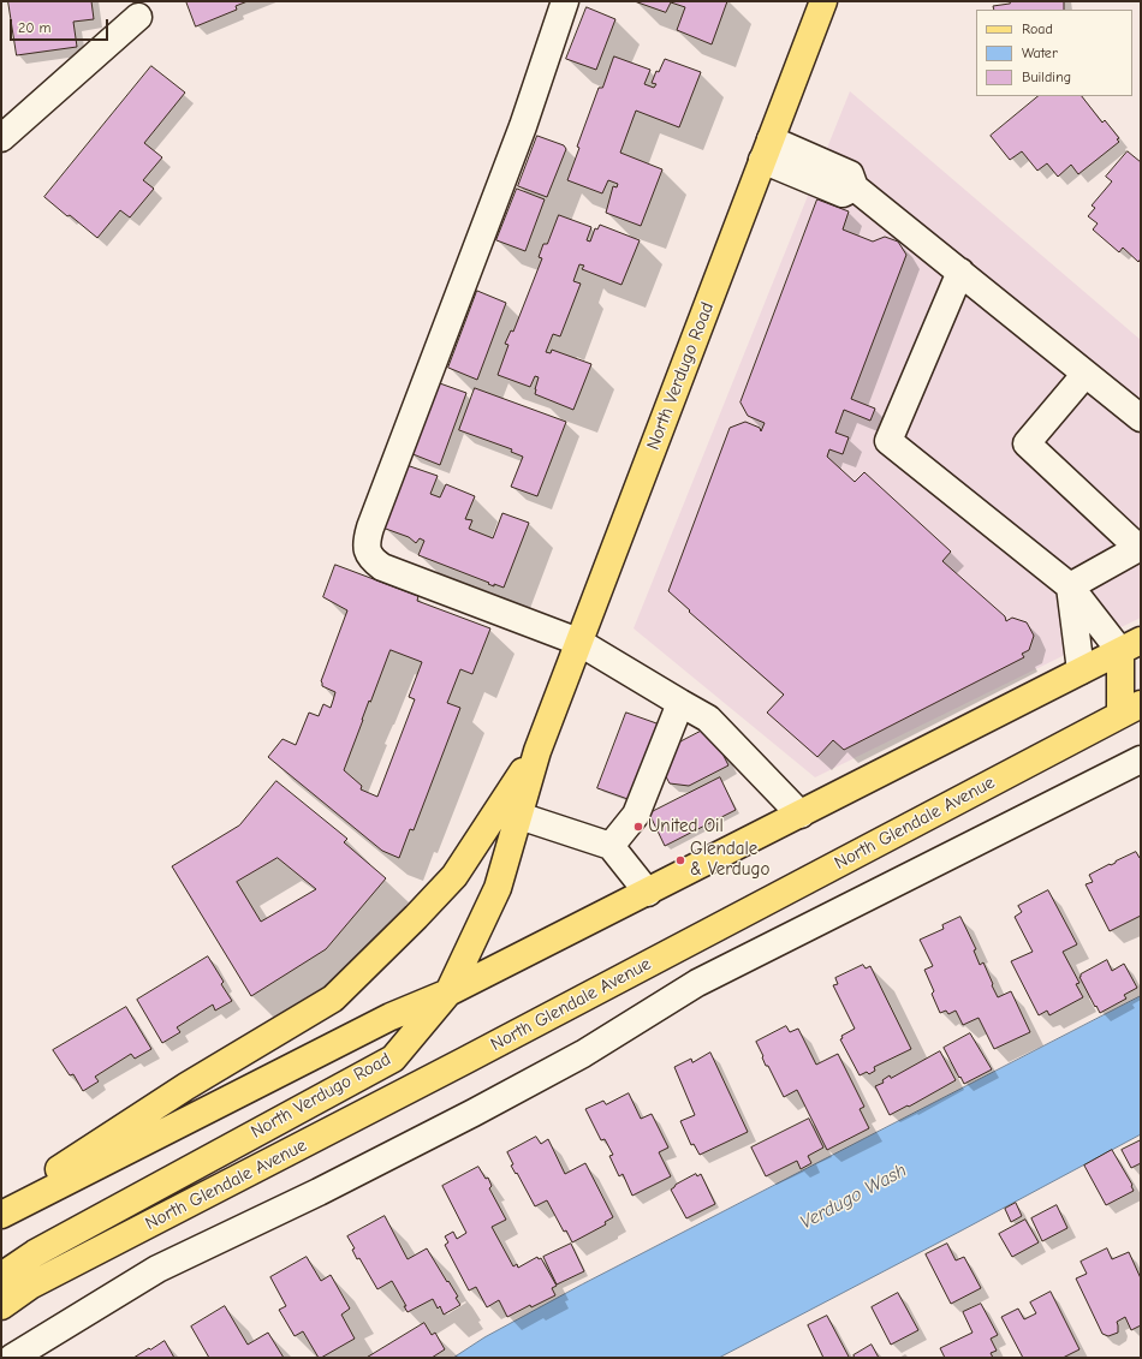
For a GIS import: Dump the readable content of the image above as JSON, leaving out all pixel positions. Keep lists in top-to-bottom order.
{
  "streets": {
    "main road": ["North Verdugo Road", "North Glendale Avenue"]
  },
  "water": ["Verdugo Wash"],
  "places": ["United Oil", "Glendale & Verdugo"],
  "legend": ["Road", "Water", "Building"],
  "scale_bar": "20 m"
}
